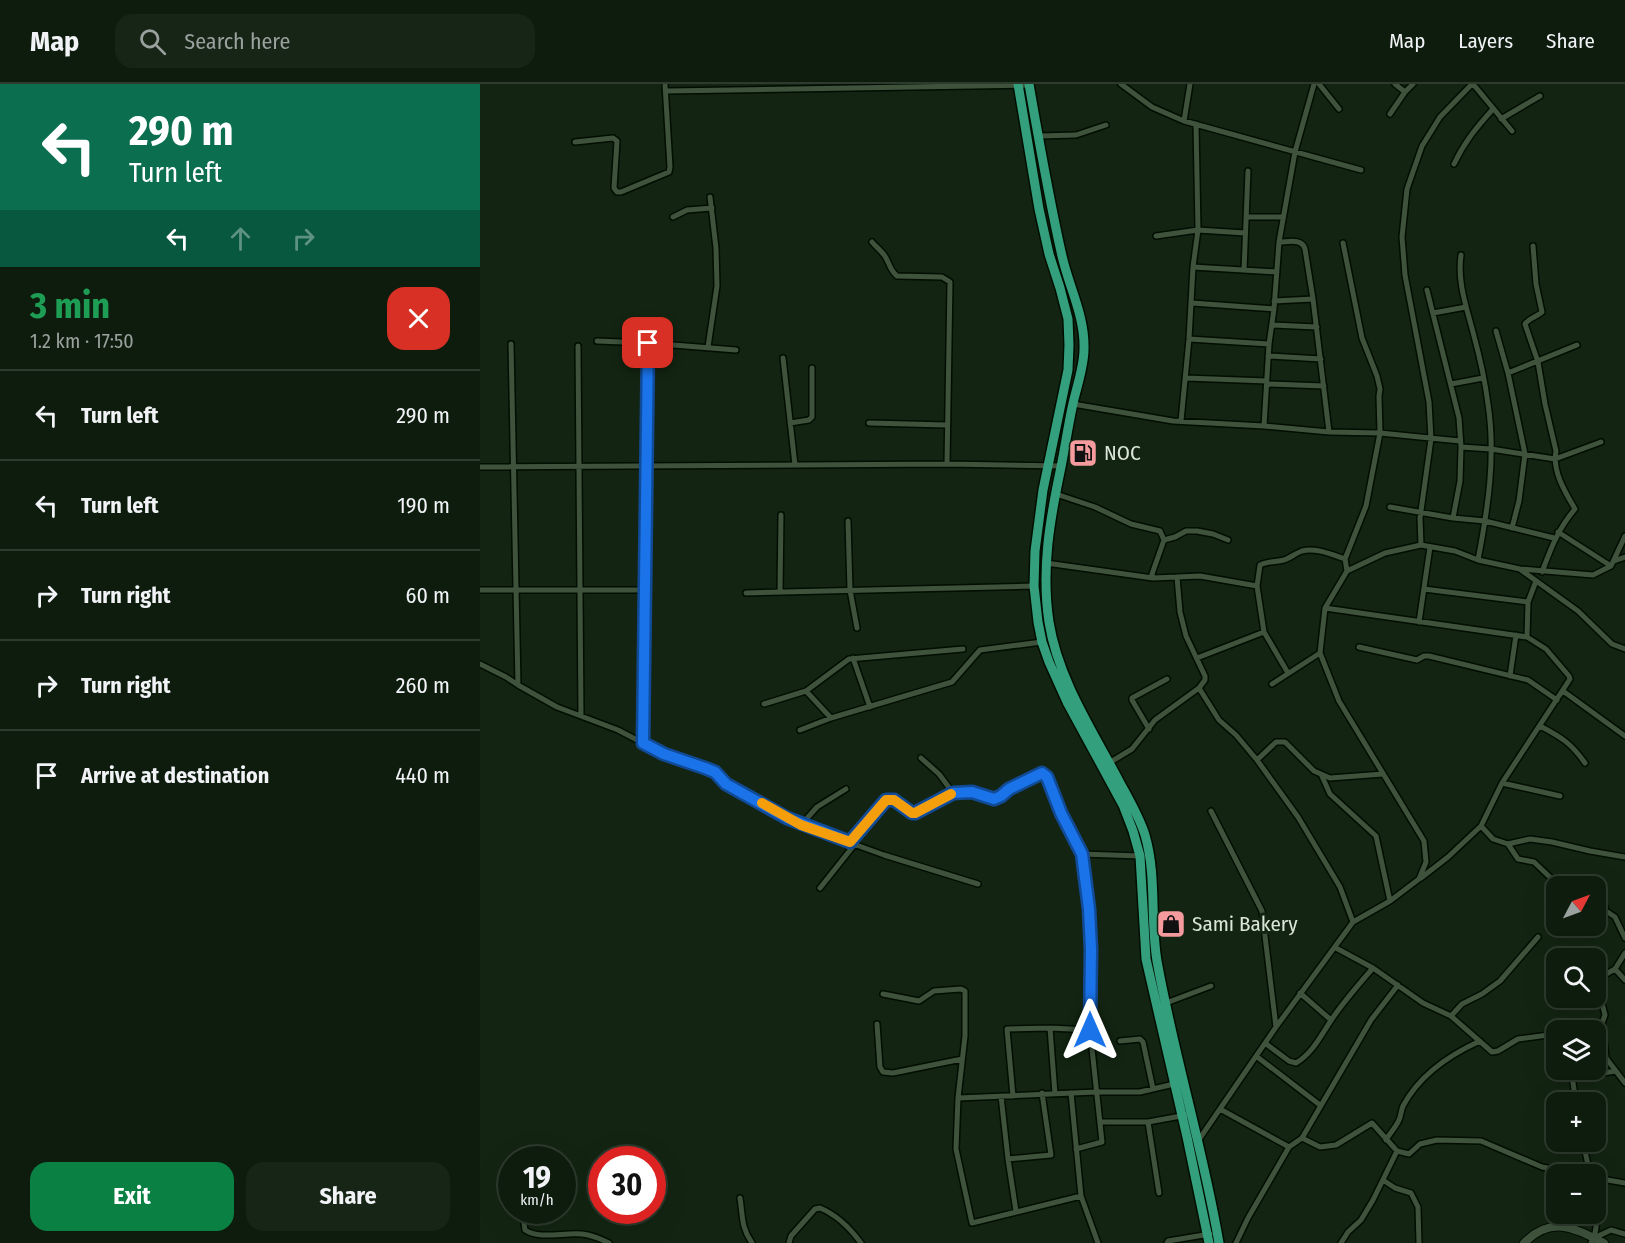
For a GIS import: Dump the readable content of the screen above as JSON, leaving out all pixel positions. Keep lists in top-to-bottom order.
{
  "places": {
    "fuel station": ["NOC"],
    "shop": ["Sami Bakery"]
  },
  "north": "top right",
  "page": {
    "header": "Map",
    "search": "Search here",
    "nav": ["Map", "Layers", "Share"],
    "turn": ["290 m", "Turn left"],
    "heading": ["3 min", "1.2 km · 17:50"],
    "list": [
      {
        "name": "Turn left",
        "value": "290 m"
      },
      {
        "name": "Turn left",
        "value": "190 m"
      },
      {
        "name": "Turn right",
        "value": "60 m"
      },
      {
        "name": "Turn right",
        "value": "260 m"
      },
      {
        "name": "Arrive at destination",
        "value": "440 m"
      }
    ],
    "map_buttons": ["+", "−"],
    "speed": "19 km/h",
    "limit": "30",
    "buttons": ["Exit", "Share"]
  }
}
